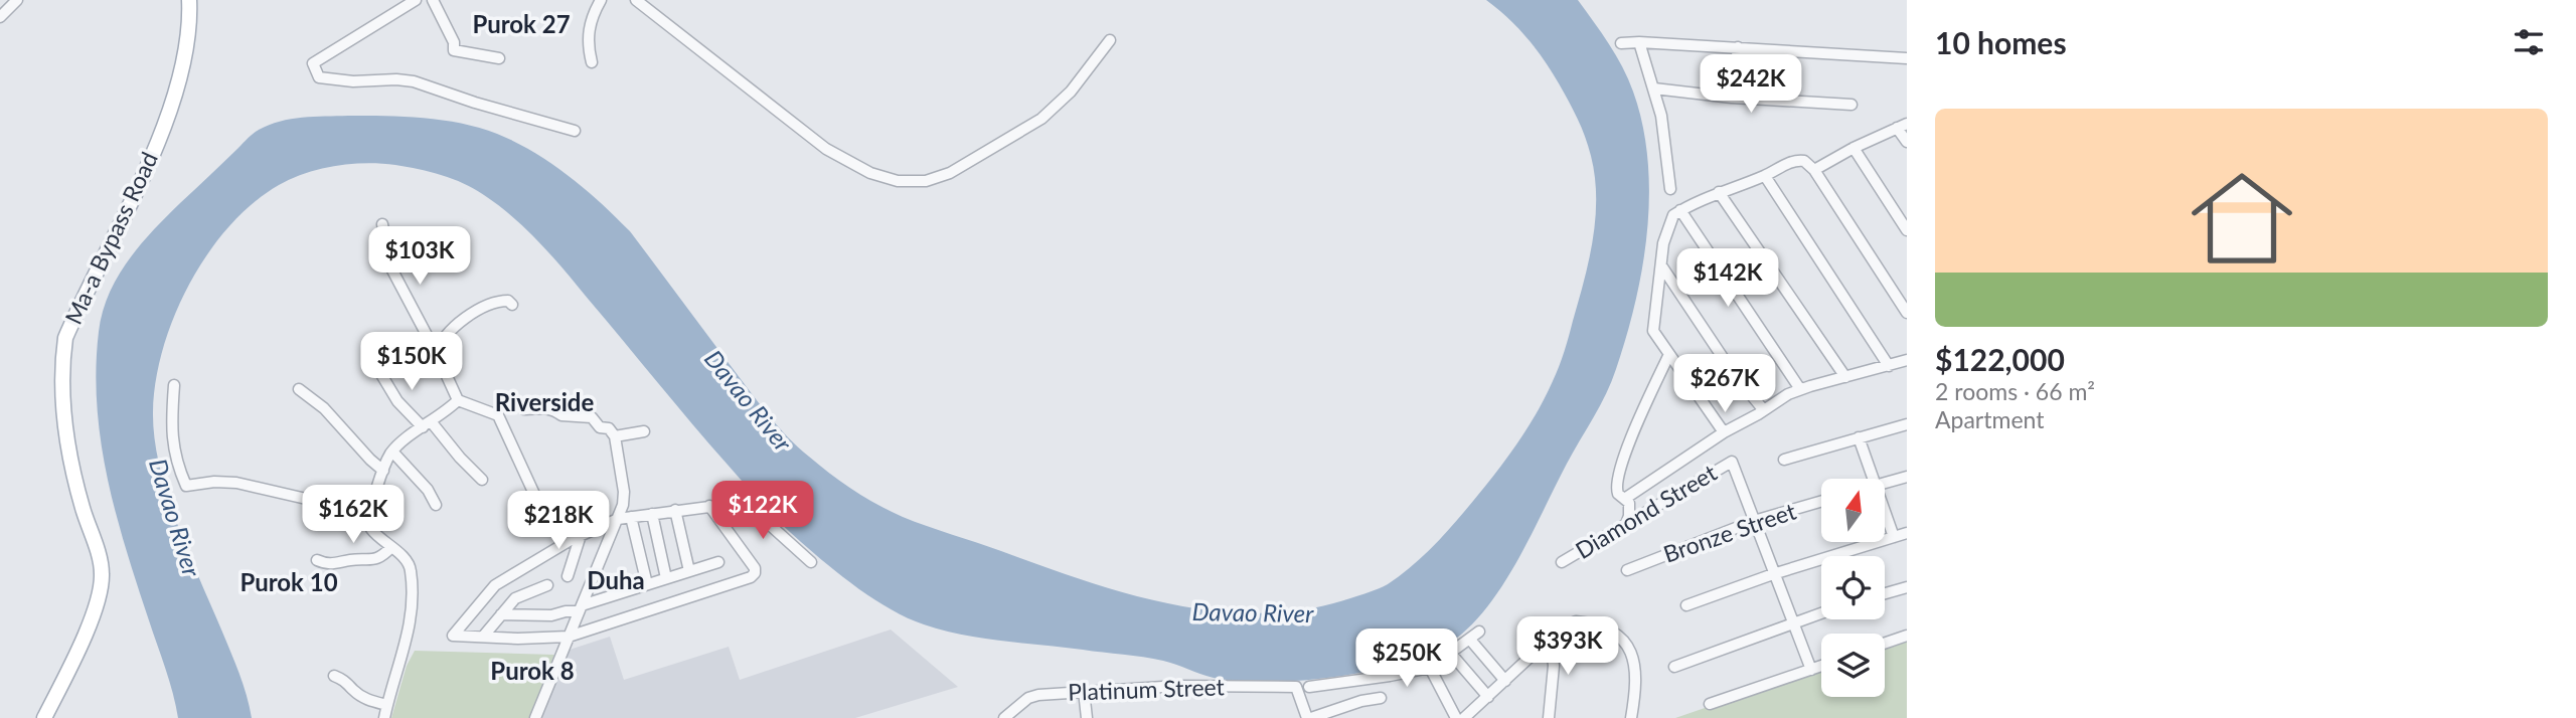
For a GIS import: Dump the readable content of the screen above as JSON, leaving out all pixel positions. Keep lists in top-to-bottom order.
{
  "streets": {
    "main road": ["Ma-a Bypass Road"],
    "street": ["Diamond Street", "Bronze Street", "Platinum Street"]
  },
  "crossings": [
    ["Diamond Street", "Bronze Street"]
  ],
  "districts": [
    "Purok 27",
    "Riverside",
    "Duha",
    "Purok 10",
    "Purok 8"
  ],
  "water": ["Davao River"],
  "north": "top",
  "page": {
    "heading": "10 homes",
    "price": [
      "$242K",
      "$103K",
      "$142K",
      "$150K",
      "$267K",
      "$122K",
      "$162K",
      "$218K",
      "$393K",
      "$250K"
    ],
    "list": [
      {
        "name": "$122,000",
        "note": "2 rooms · 66 m² · Apartment"
      }
    ]
  }
}
